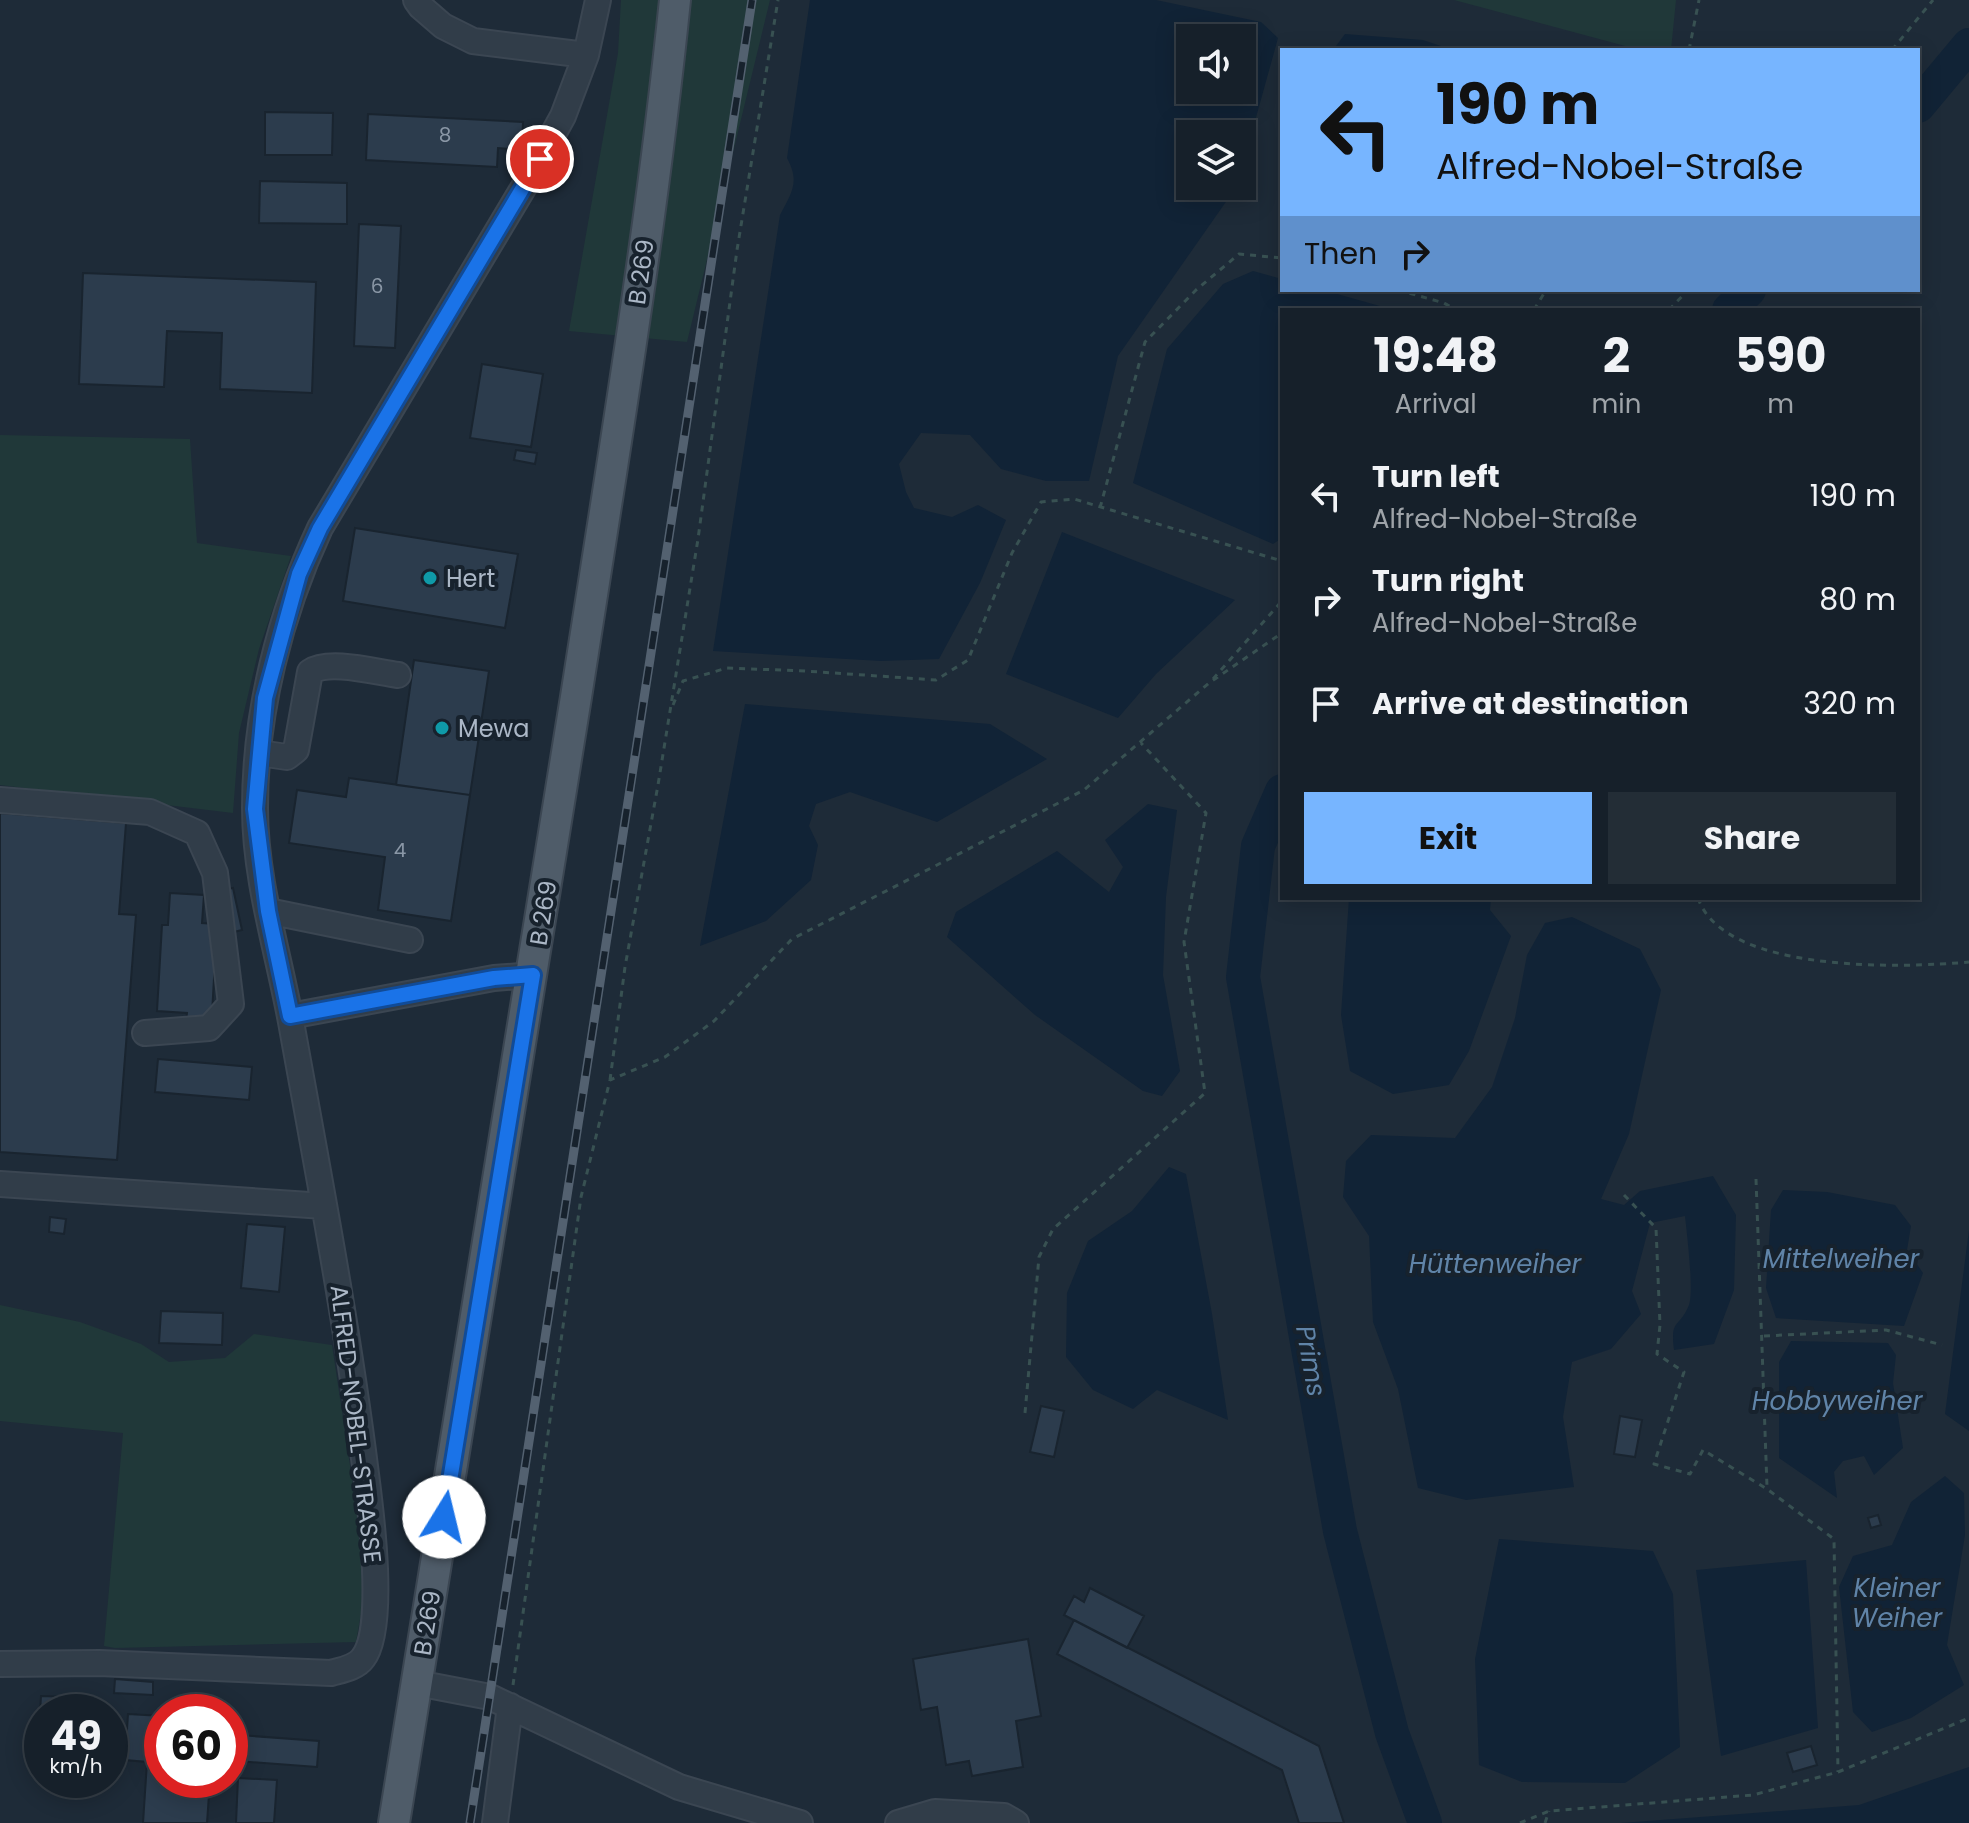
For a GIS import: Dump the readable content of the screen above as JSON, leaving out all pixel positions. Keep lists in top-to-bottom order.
{
  "streets": {
    "main road": ["B 269"],
    "street": ["ALFRED-NOBEL-STRASSE"]
  },
  "water": [
    "Mittelweiher",
    "Hüttenweiher",
    "Prims",
    "Hobbyweiher",
    "Kleiner Weiher"
  ],
  "places": ["Hert", "Mewa"],
  "house_numbers": ["8", "6", "4"],
  "page": {
    "turn": ["190 m", "Alfred-Nobel-Straße"],
    "then": "Then",
    "eta": [
      "19:48",
      "Arrival",
      "2",
      "min",
      "590",
      "m"
    ],
    "list": [
      {
        "name": "Turn left",
        "note": "Alfred-Nobel-Straße",
        "value": "190 m"
      },
      {
        "name": "Turn right",
        "note": "Alfred-Nobel-Straße",
        "value": "80 m"
      },
      {
        "name": "Arrive at destination",
        "value": "320 m"
      }
    ],
    "buttons": ["Exit", "Share"],
    "speed": "49 km/h",
    "limit": "60"
  }
}
